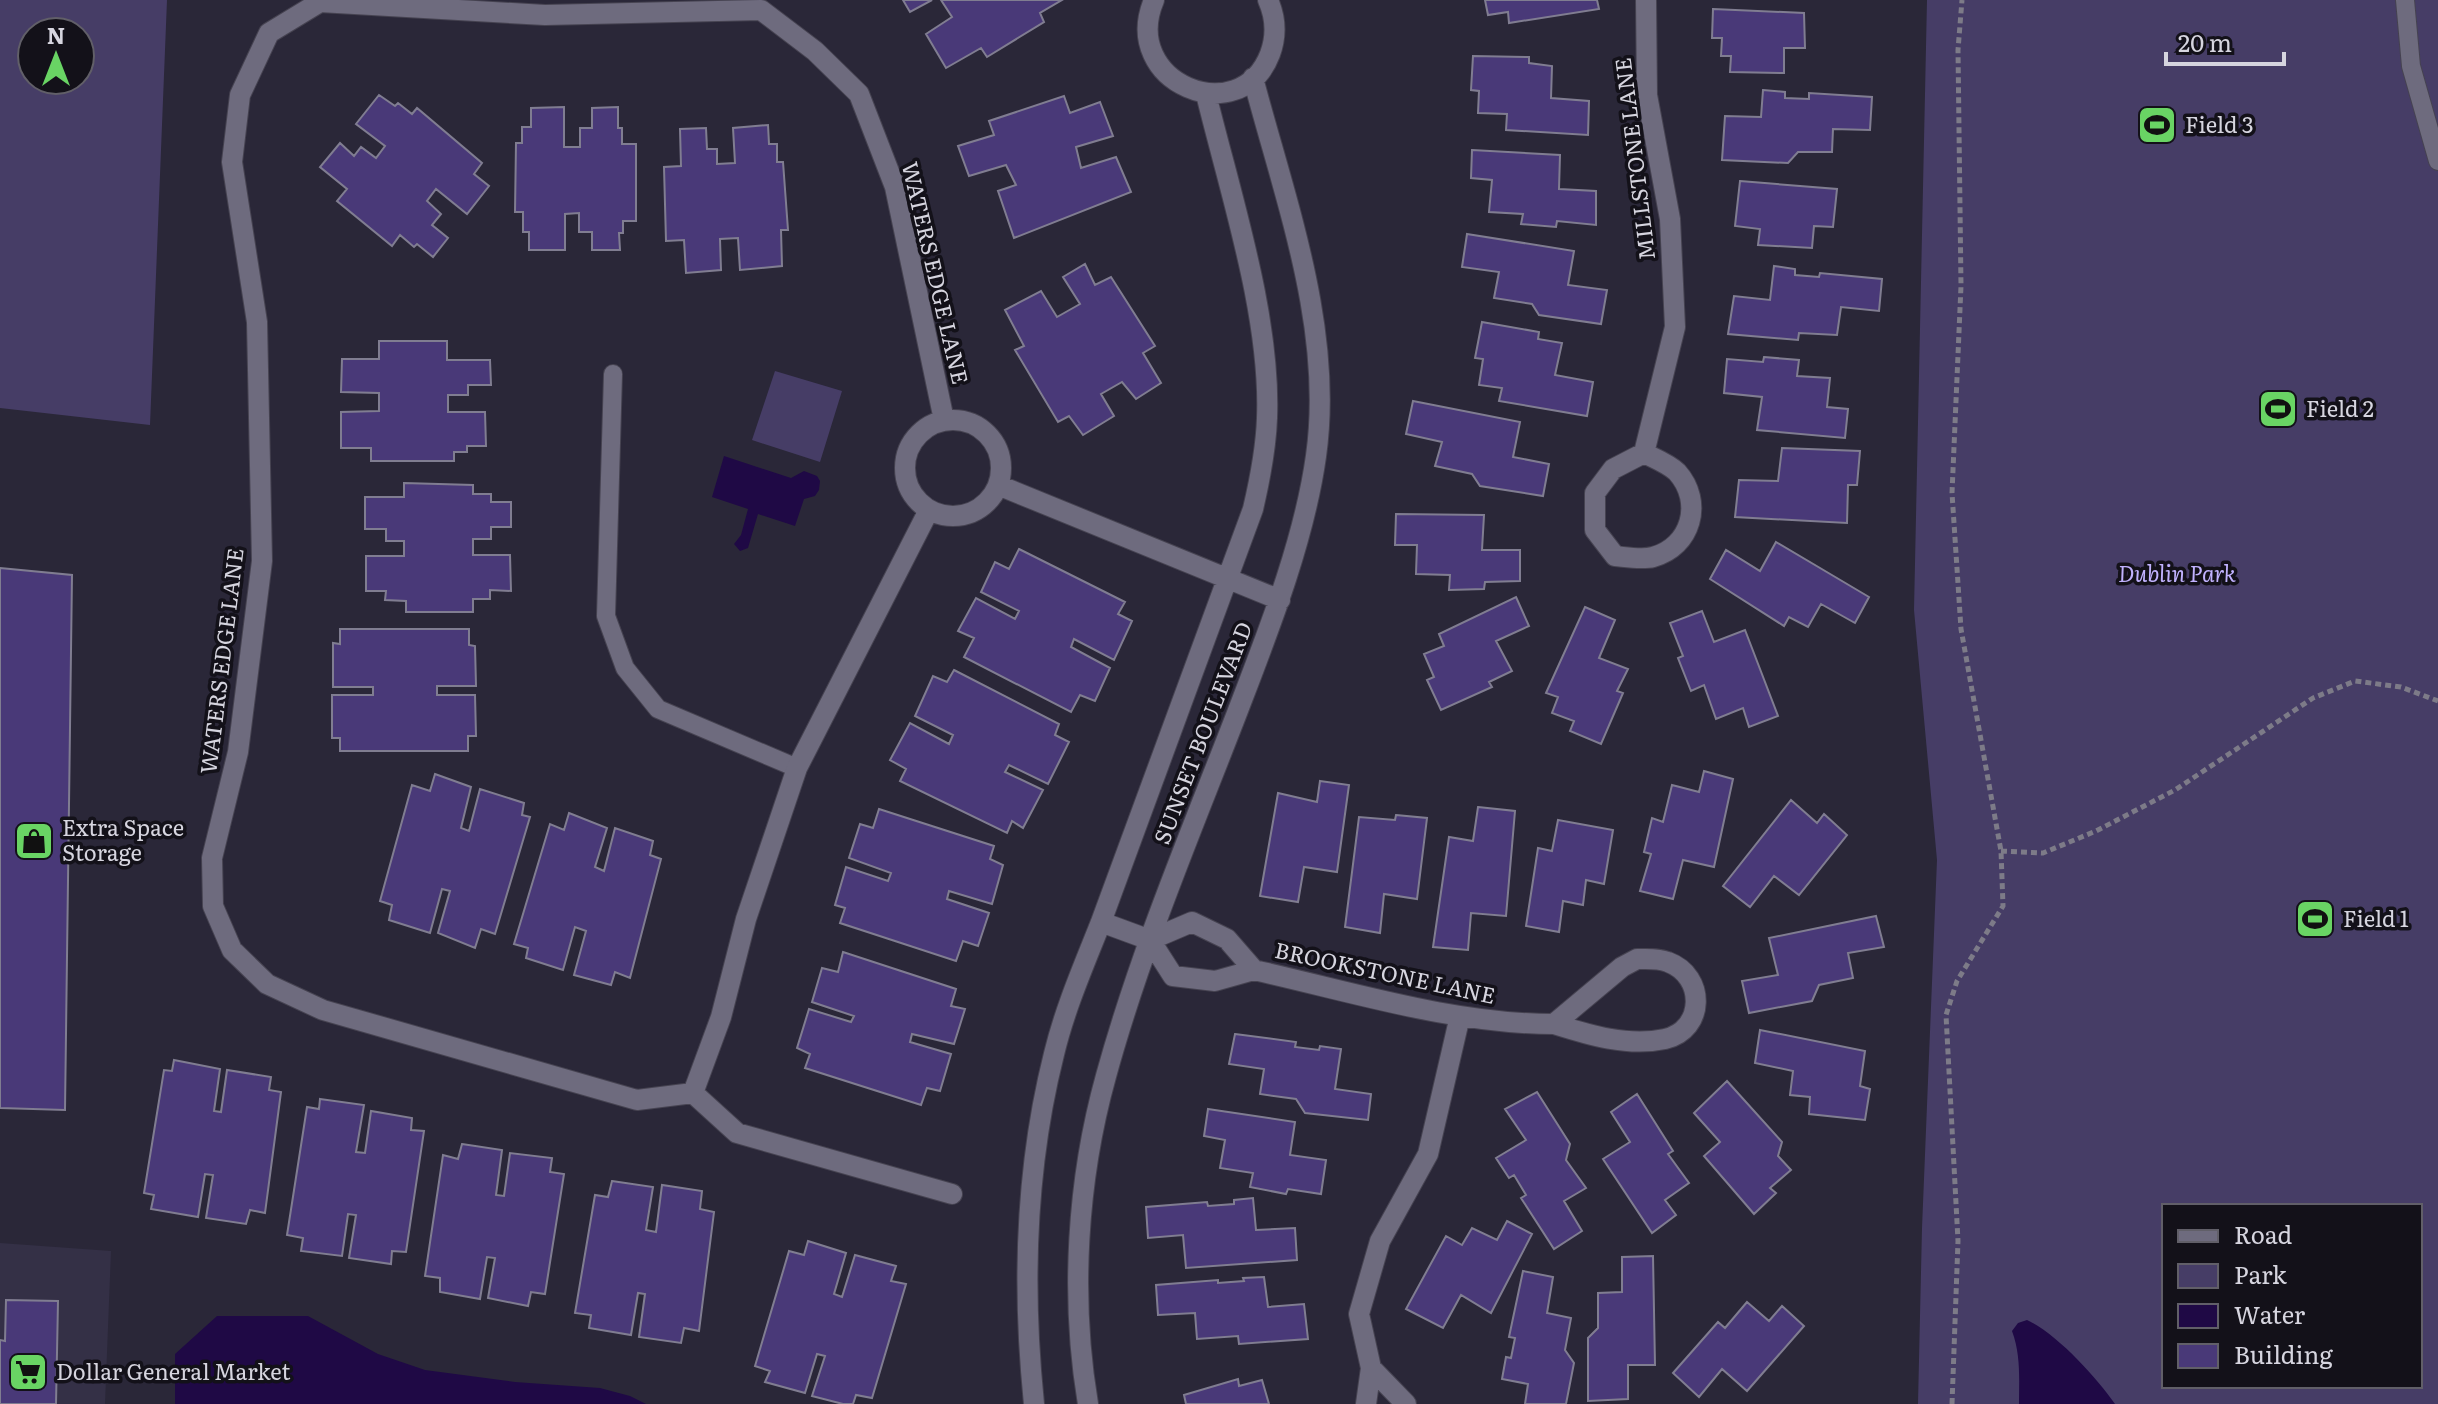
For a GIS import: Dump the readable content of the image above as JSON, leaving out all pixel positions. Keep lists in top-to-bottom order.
{
  "streets": {
    "street": [
      "MILLSTONE LANE",
      "WATERS EDGE LANE",
      "SUNSET BOULEVARD",
      "BROOKSTONE LANE"
    ]
  },
  "crossings": [
    ["SUNSET BOULEVARD", "BROOKSTONE LANE"]
  ],
  "parks": ["Dublin Park"],
  "places": {
    "sports": ["Field 3", "Field 2", "Field 1"],
    "shop": ["Extra Space Storage"],
    "supermarket": ["Dollar General Market"]
  },
  "legend": [
    "Road",
    "Park",
    "Water",
    "Building"
  ],
  "scale_bar": "20 m",
  "north": "top"
}
